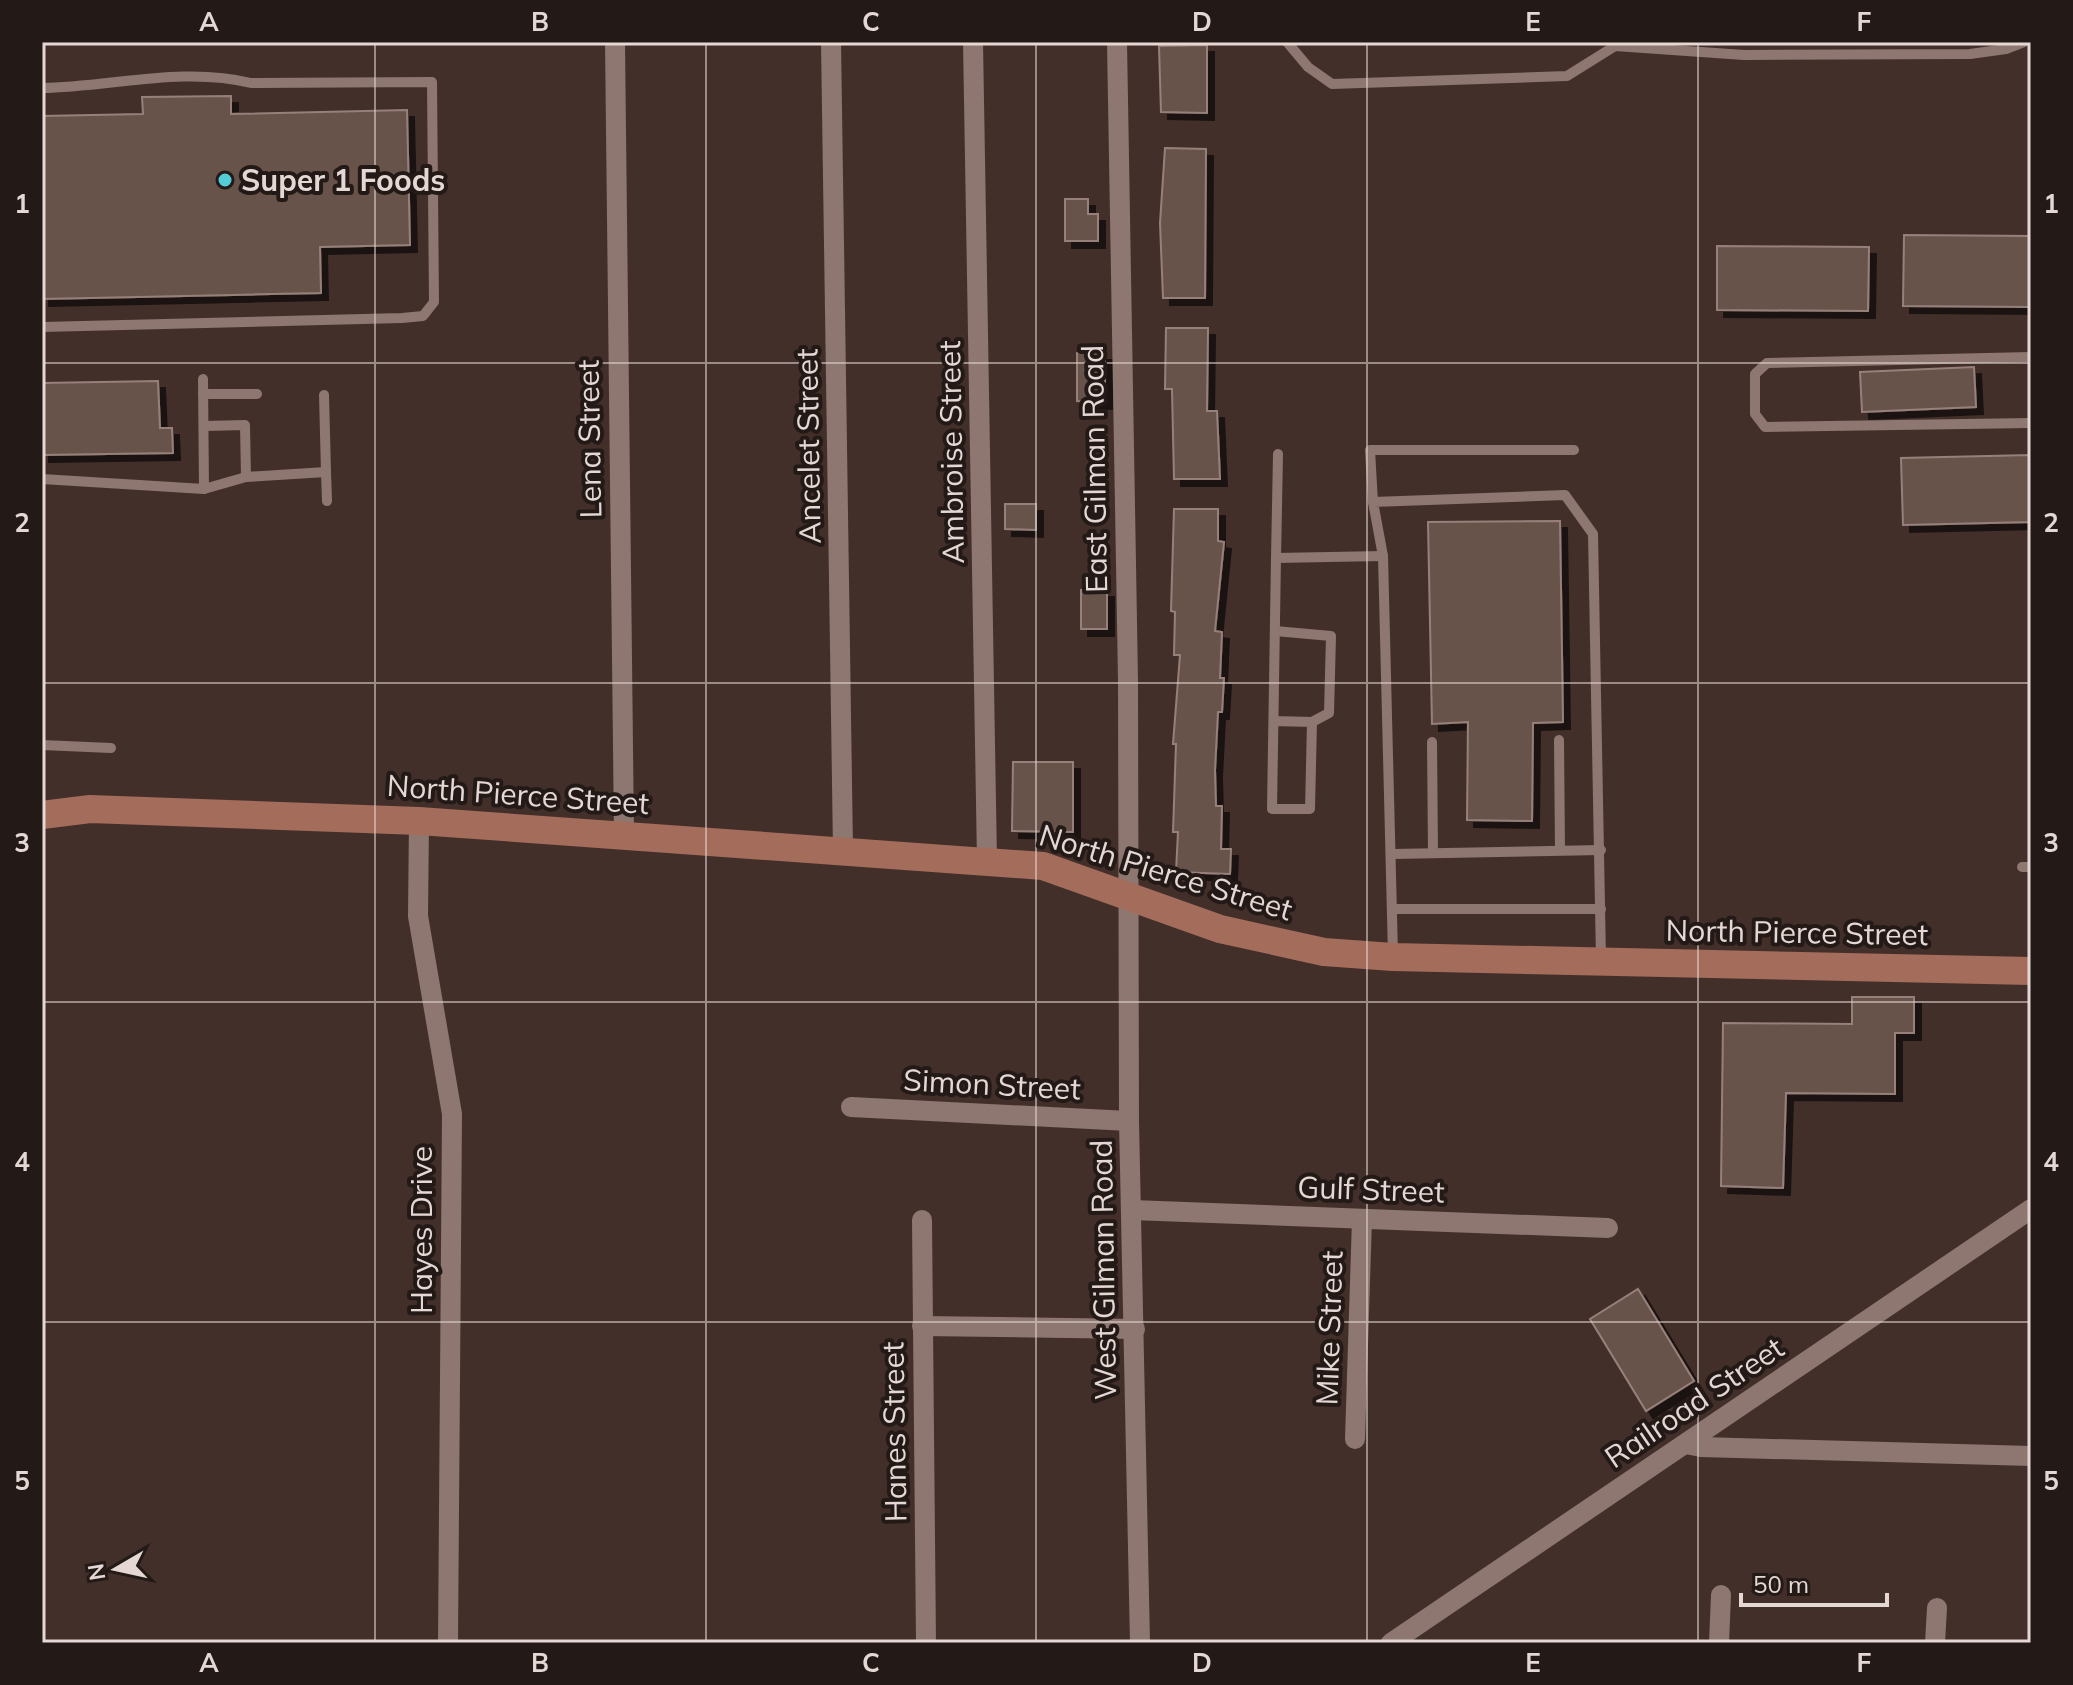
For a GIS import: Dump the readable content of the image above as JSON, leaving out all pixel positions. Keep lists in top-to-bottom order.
{
  "streets": {
    "street": [
      "Lena Street",
      "Ancelet Street",
      "Ambroise Street",
      "East Gilman Road",
      "North Pierce Street",
      "Simon Street",
      "Gulf Street",
      "Hayes Drive",
      "West Gilman Road",
      "Mike Street",
      "Railroad Street",
      "Hanes Street"
    ]
  },
  "crossings": [
    ["Lena Street", "North Pierce Street"],
    ["Ancelet Street", "North Pierce Street"],
    ["Ambroise Street", "North Pierce Street"],
    ["East Gilman Road", "North Pierce Street"],
    ["East Gilman Road", "West Gilman Road"],
    ["North Pierce Street", "Hayes Drive"],
    ["North Pierce Street", "West Gilman Road"],
    ["Simon Street", "West Gilman Road"],
    ["Gulf Street", "West Gilman Road"],
    ["Gulf Street", "Mike Street"]
  ],
  "places": ["Super 1 Foods"],
  "scale_bar": "50 m",
  "north": "left",
  "grid": {
    "columns": [
      "A",
      "B",
      "C",
      "D",
      "E",
      "F"
    ],
    "rows": [
      "1",
      "2",
      "3",
      "4",
      "5"
    ]
  }
}
